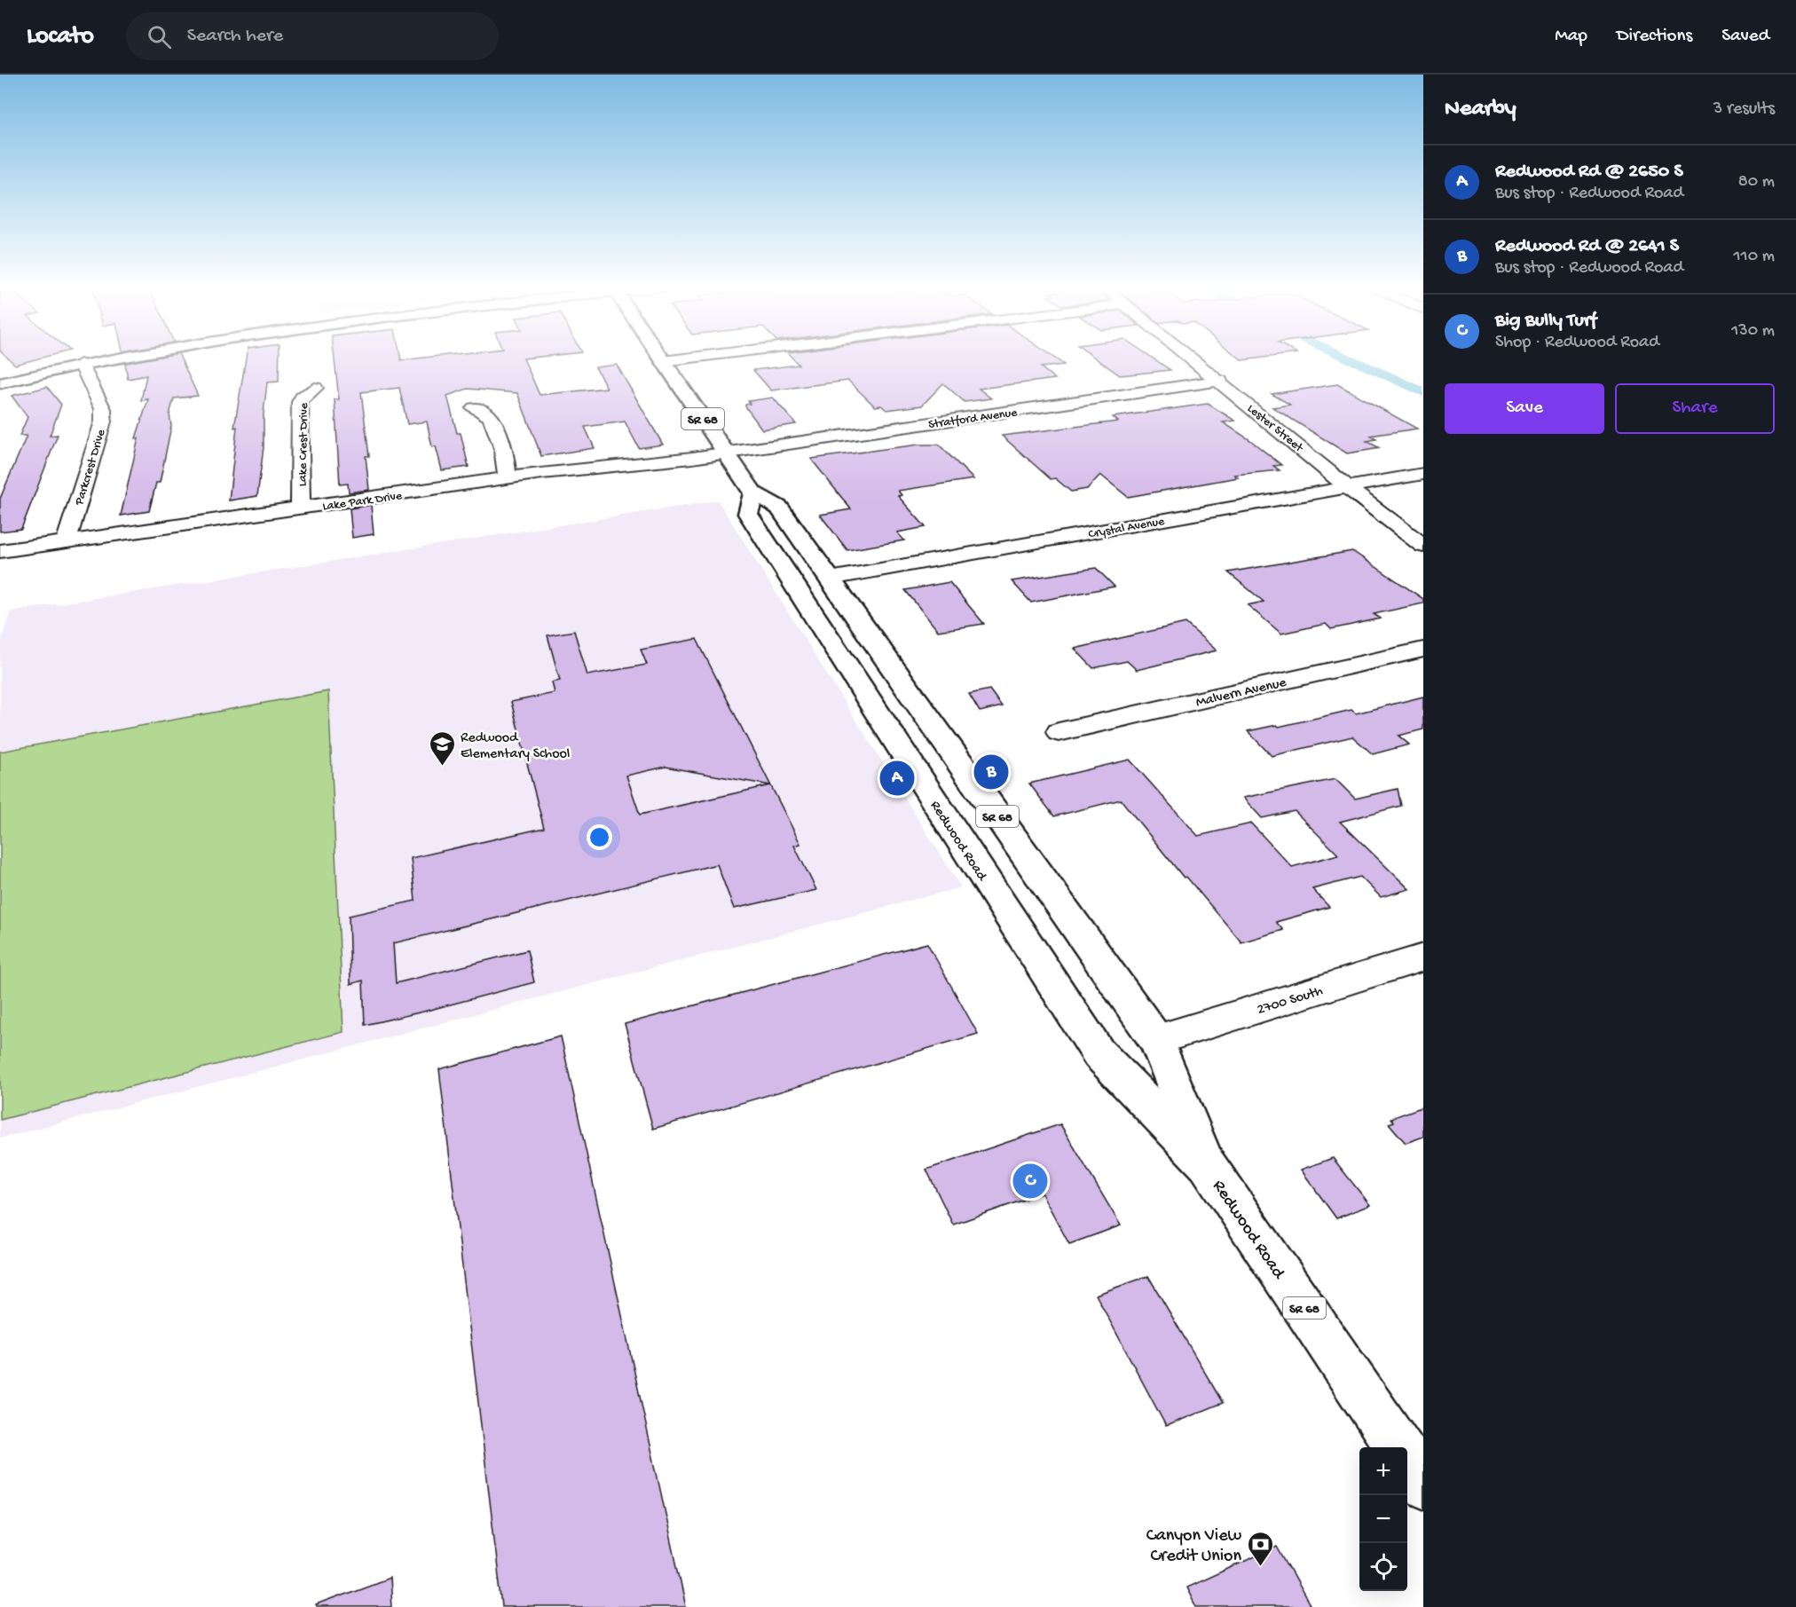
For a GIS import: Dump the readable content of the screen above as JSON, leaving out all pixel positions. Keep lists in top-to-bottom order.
{
  "streets": {
    "main road": ["SR 68", "Redwood Road"],
    "street": [
      "Stratford Avenue",
      "Lester Street",
      "Lake Crest Drive",
      "Parkcrest Drive",
      "Lake Park Drive",
      "Crystal Avenue",
      "Malvern Avenue",
      "2700 South"
    ]
  },
  "crossings": [
    ["Stratford Avenue", "Lester Street"],
    ["Stratford Avenue", "Lake Park Drive"],
    ["Stratford Avenue", "Redwood Road"],
    ["Lester Street", "Crystal Avenue"],
    ["Lake Crest Drive", "Lake Park Drive"],
    ["Parkcrest Drive", "Lake Park Drive"],
    ["Lake Park Drive", "Redwood Road"],
    ["Crystal Avenue", "Redwood Road"],
    ["Redwood Road", "2700 South"]
  ],
  "places": {
    "school or university": ["Redwood Elementary School"],
    "bank": ["Canyon View Credit Union"]
  },
  "page": {
    "header": "Locato",
    "search": "Search here",
    "nav": ["Map", "Directions", "Saved"],
    "heading": ["Nearby", "3 results"],
    "list": [
      {
        "mark": "A",
        "name": "Redwood Rd @ 2650 S",
        "note": "Bus stop · Redwood Road",
        "value": "80 m"
      },
      {
        "mark": "B",
        "name": "Redwood Rd @ 2641 S",
        "note": "Bus stop · Redwood Road",
        "value": "110 m"
      },
      {
        "mark": "C",
        "name": "Big Bully Turf",
        "note": "Shop · Redwood Road",
        "value": "130 m"
      }
    ],
    "buttons": ["Save", "Share"],
    "pins": ["B", "A", "C"],
    "map_buttons": ["+", "−"]
  }
}
